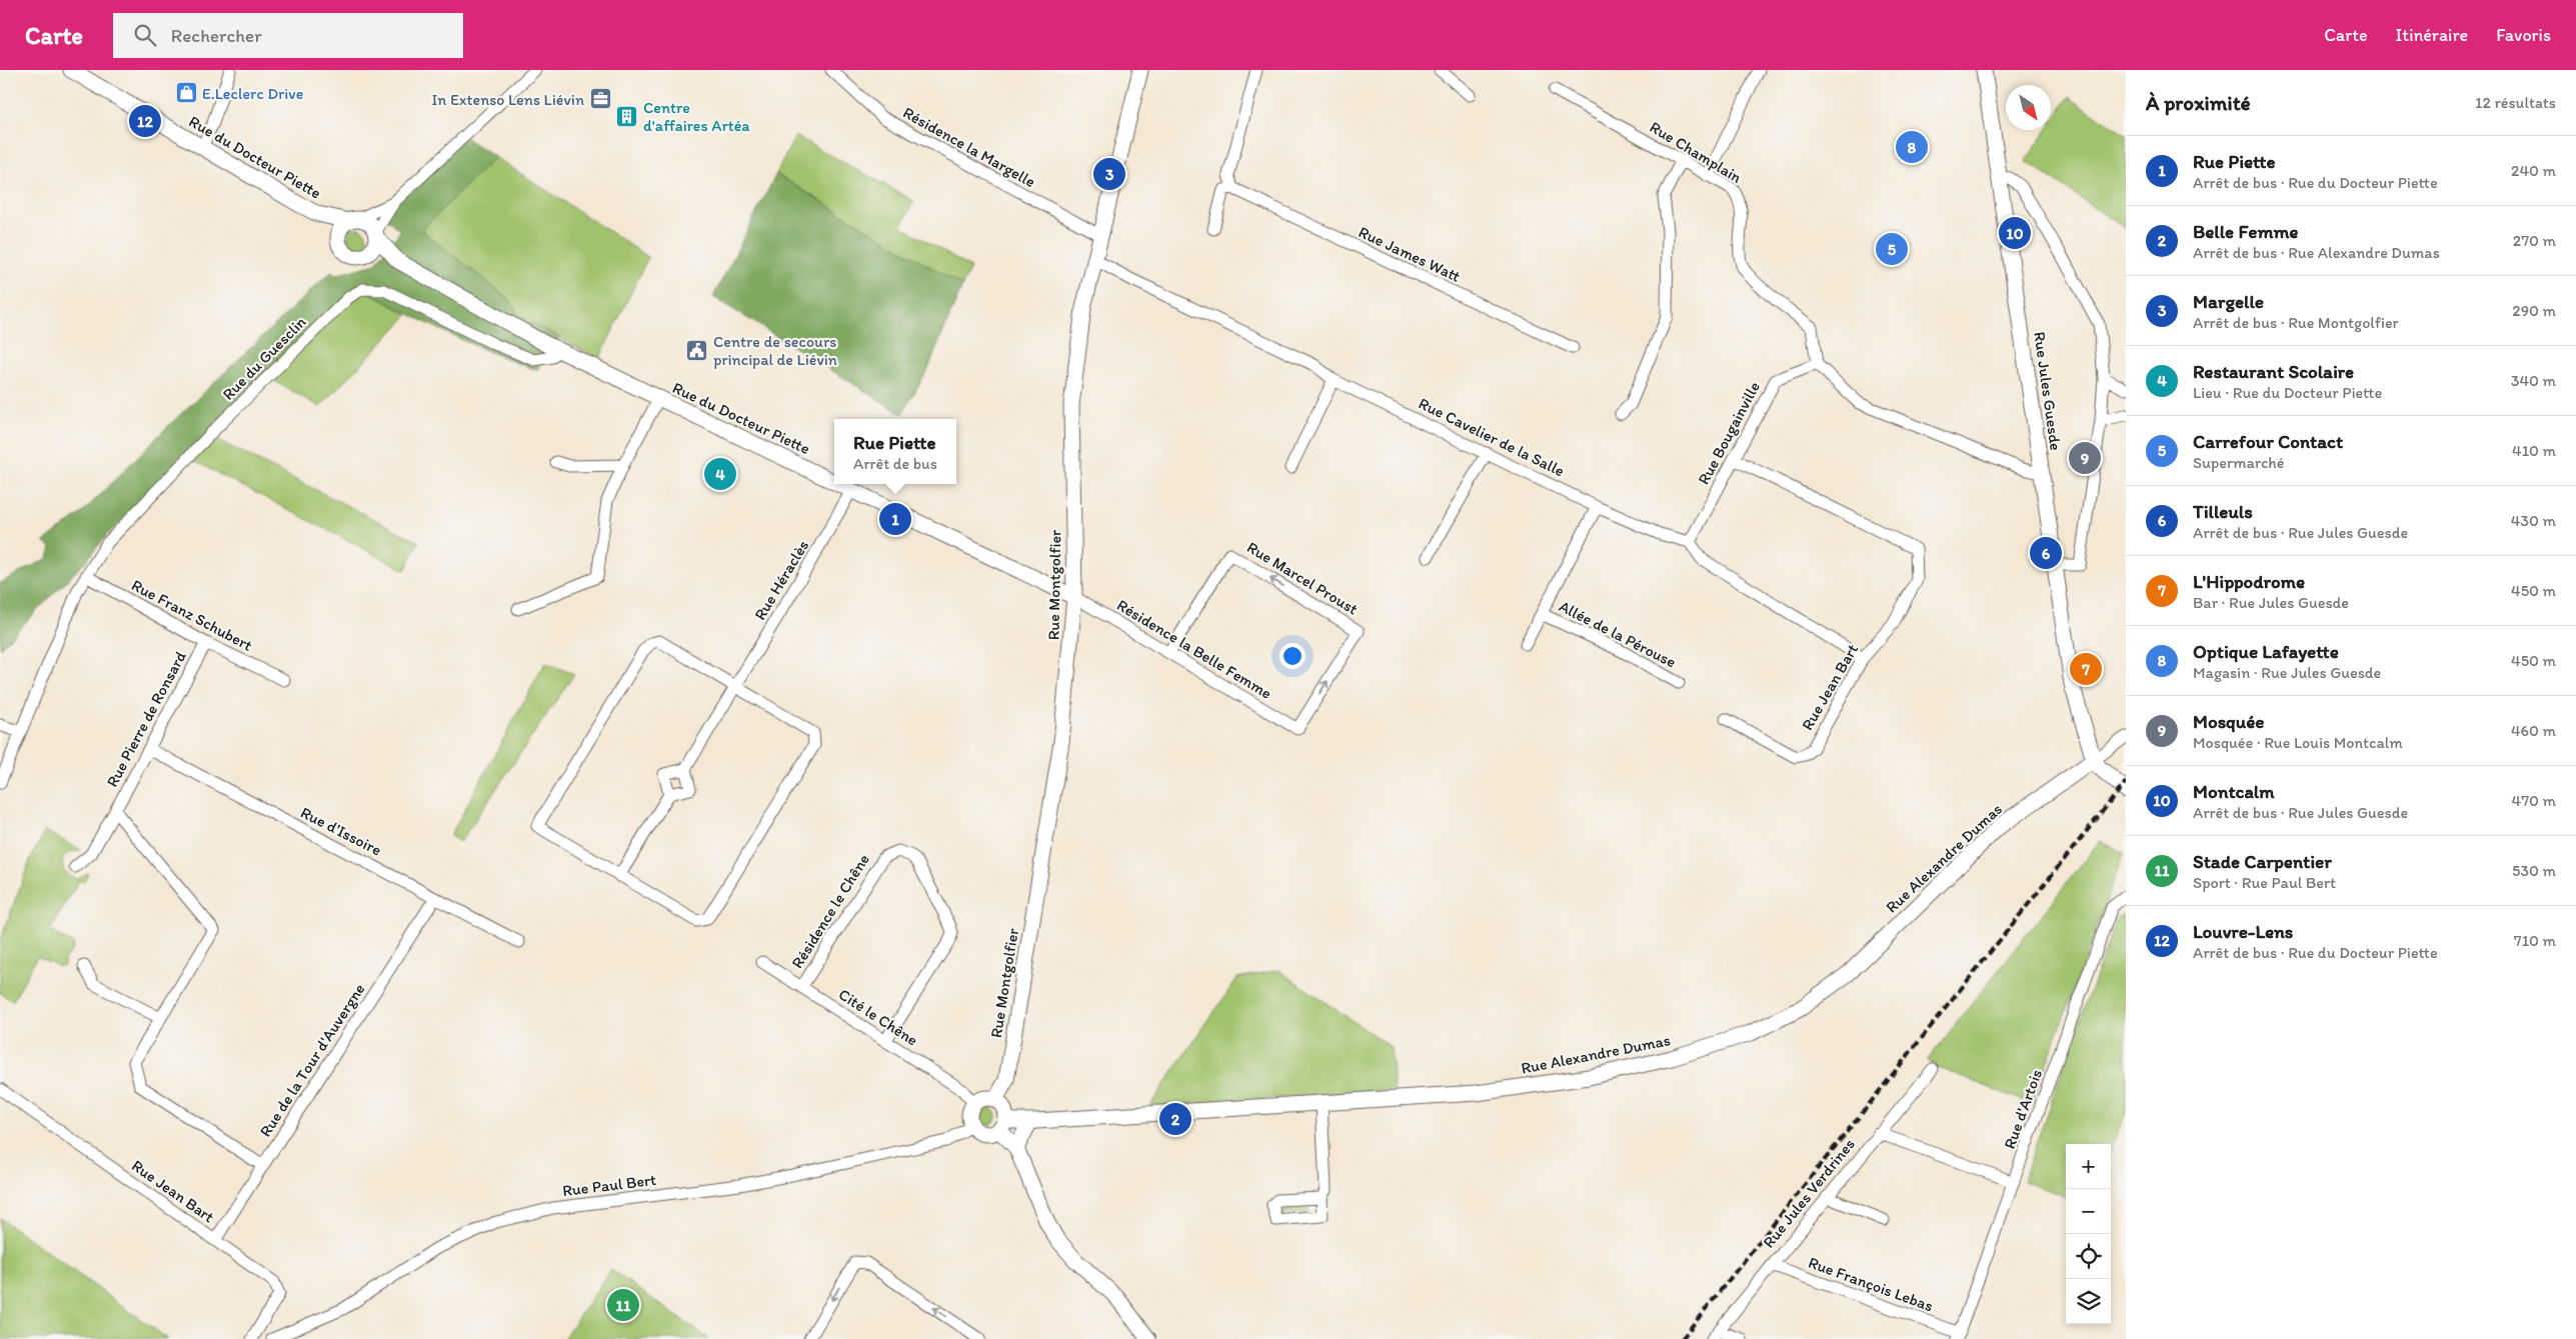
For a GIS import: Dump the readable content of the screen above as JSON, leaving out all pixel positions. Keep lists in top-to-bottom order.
{
  "streets": {
    "street": [
      "Résidence la Margelle",
      "Rue Champlain",
      "Rue du Docteur Piette",
      "Rue James Watt",
      "Rue du Guesclin",
      "Rue Jules Guesde",
      "Rue Bougainville",
      "Rue Cavelier de la Salle",
      "Rue Marcel Proust",
      "Rue Héraclès",
      "Rue Montgolfier",
      "Rue Franz Schubert",
      "Allée de la Pérouse",
      "Résidence la Belle Femme",
      "Rue Jean Bart",
      "Rue Pierre de Ronsard",
      "Rue d'Issoire",
      "Rue Alexandre Dumas",
      "Résidence le Chêne",
      "Cité le Chêne",
      "Rue de la Tour d'Auvergne",
      "Rue d'Artois",
      "Rue Paul Bert",
      "Rue Jules Verdrines",
      "Rue François Lebas"
    ]
  },
  "crossings": [
    ["Résidence la Margelle", "Rue Montgolfier"],
    ["Rue Champlain", "Rue Bougainville"],
    ["Rue du Docteur Piette", "Rue du Guesclin"],
    ["Rue du Docteur Piette", "Rue Héraclès"],
    ["Rue du Docteur Piette", "Rue Montgolfier"],
    ["Rue du Docteur Piette", "Résidence la Belle Femme"],
    ["Rue du Guesclin", "Rue Franz Schubert"],
    ["Rue Jules Guesde", "Rue Alexandre Dumas"],
    ["Rue Bougainville", "Rue Cavelier de la Salle"],
    ["Rue Bougainville", "Rue Jean Bart"],
    ["Rue Cavelier de la Salle", "Rue Montgolfier"],
    ["Rue Cavelier de la Salle", "Allée de la Pérouse"],
    ["Rue Marcel Proust", "Résidence la Belle Femme"],
    ["Rue Montgolfier", "Résidence la Belle Femme"],
    ["Rue Montgolfier", "Rue Alexandre Dumas"],
    ["Rue Montgolfier", "Cité le Chêne"],
    ["Rue Montgolfier", "Rue Paul Bert"],
    ["Rue Franz Schubert", "Rue Pierre de Ronsard"],
    ["Rue Jean Bart", "Rue de la Tour d'Auvergne"],
    ["Rue Pierre de Ronsard", "Rue d'Issoire"],
    ["Rue Pierre de Ronsard", "Rue de la Tour d'Auvergne"],
    ["Rue d'Issoire", "Rue de la Tour d'Auvergne"],
    ["Rue Alexandre Dumas", "Cité le Chêne"],
    ["Rue Alexandre Dumas", "Rue Paul Bert"],
    ["Résidence le Chêne", "Cité le Chêne"],
    ["Cité le Chêne", "Rue Paul Bert"],
    ["Rue d'Artois", "Rue François Lebas"],
    ["Rue Jules Verdrines", "Rue François Lebas"]
  ],
  "places": {
    "shop": ["E.Leclerc Drive"],
    "office": ["In Extenso Lens Liévin"],
    "building": ["Centre d'affaires Artéa"],
    "public building": ["Centre de secours principal de Liévin"]
  },
  "north": "bottom right",
  "page": {
    "header": "Carte",
    "search": "Rechercher",
    "nav": ["Carte", "Itinéraire", "Favoris"],
    "heading": ["À proximité", "12 résultats"],
    "pins": [
      "12",
      "8",
      "3",
      "10",
      "5",
      "9",
      "4",
      "1",
      "6",
      "7",
      "2",
      "11"
    ],
    "list": [
      {
        "mark": "1",
        "name": "Rue Piette",
        "note": "Arrêt de bus · Rue du Docteur Piette",
        "value": "240 m"
      },
      {
        "mark": "2",
        "name": "Belle Femme",
        "note": "Arrêt de bus · Rue Alexandre Dumas",
        "value": "270 m"
      },
      {
        "mark": "3",
        "name": "Margelle",
        "note": "Arrêt de bus · Rue Montgolfier",
        "value": "290 m"
      },
      {
        "mark": "4",
        "name": "Restaurant Scolaire",
        "note": "Lieu · Rue du Docteur Piette",
        "value": "340 m"
      },
      {
        "mark": "5",
        "name": "Carrefour Contact",
        "note": "Supermarché",
        "value": "410 m"
      },
      {
        "mark": "6",
        "name": "Tilleuls",
        "note": "Arrêt de bus · Rue Jules Guesde",
        "value": "430 m"
      },
      {
        "mark": "7",
        "name": "L'Hippodrome",
        "note": "Bar · Rue Jules Guesde",
        "value": "450 m"
      },
      {
        "mark": "8",
        "name": "Optique Lafayette",
        "note": "Magasin · Rue Jules Guesde",
        "value": "450 m"
      },
      {
        "mark": "9",
        "name": "Mosquée",
        "note": "Mosquée · Rue Louis Montcalm",
        "value": "460 m"
      },
      {
        "mark": "10",
        "name": "Montcalm",
        "note": "Arrêt de bus · Rue Jules Guesde",
        "value": "470 m"
      },
      {
        "mark": "11",
        "name": "Stade Carpentier",
        "note": "Sport · Rue Paul Bert",
        "value": "530 m"
      },
      {
        "mark": "12",
        "name": "Louvre-Lens",
        "note": "Arrêt de bus · Rue du Docteur Piette",
        "value": "710 m"
      }
    ],
    "popup": ["Rue Piette", "Arrêt de bus"],
    "map_buttons": ["+", "−"]
  }
}
